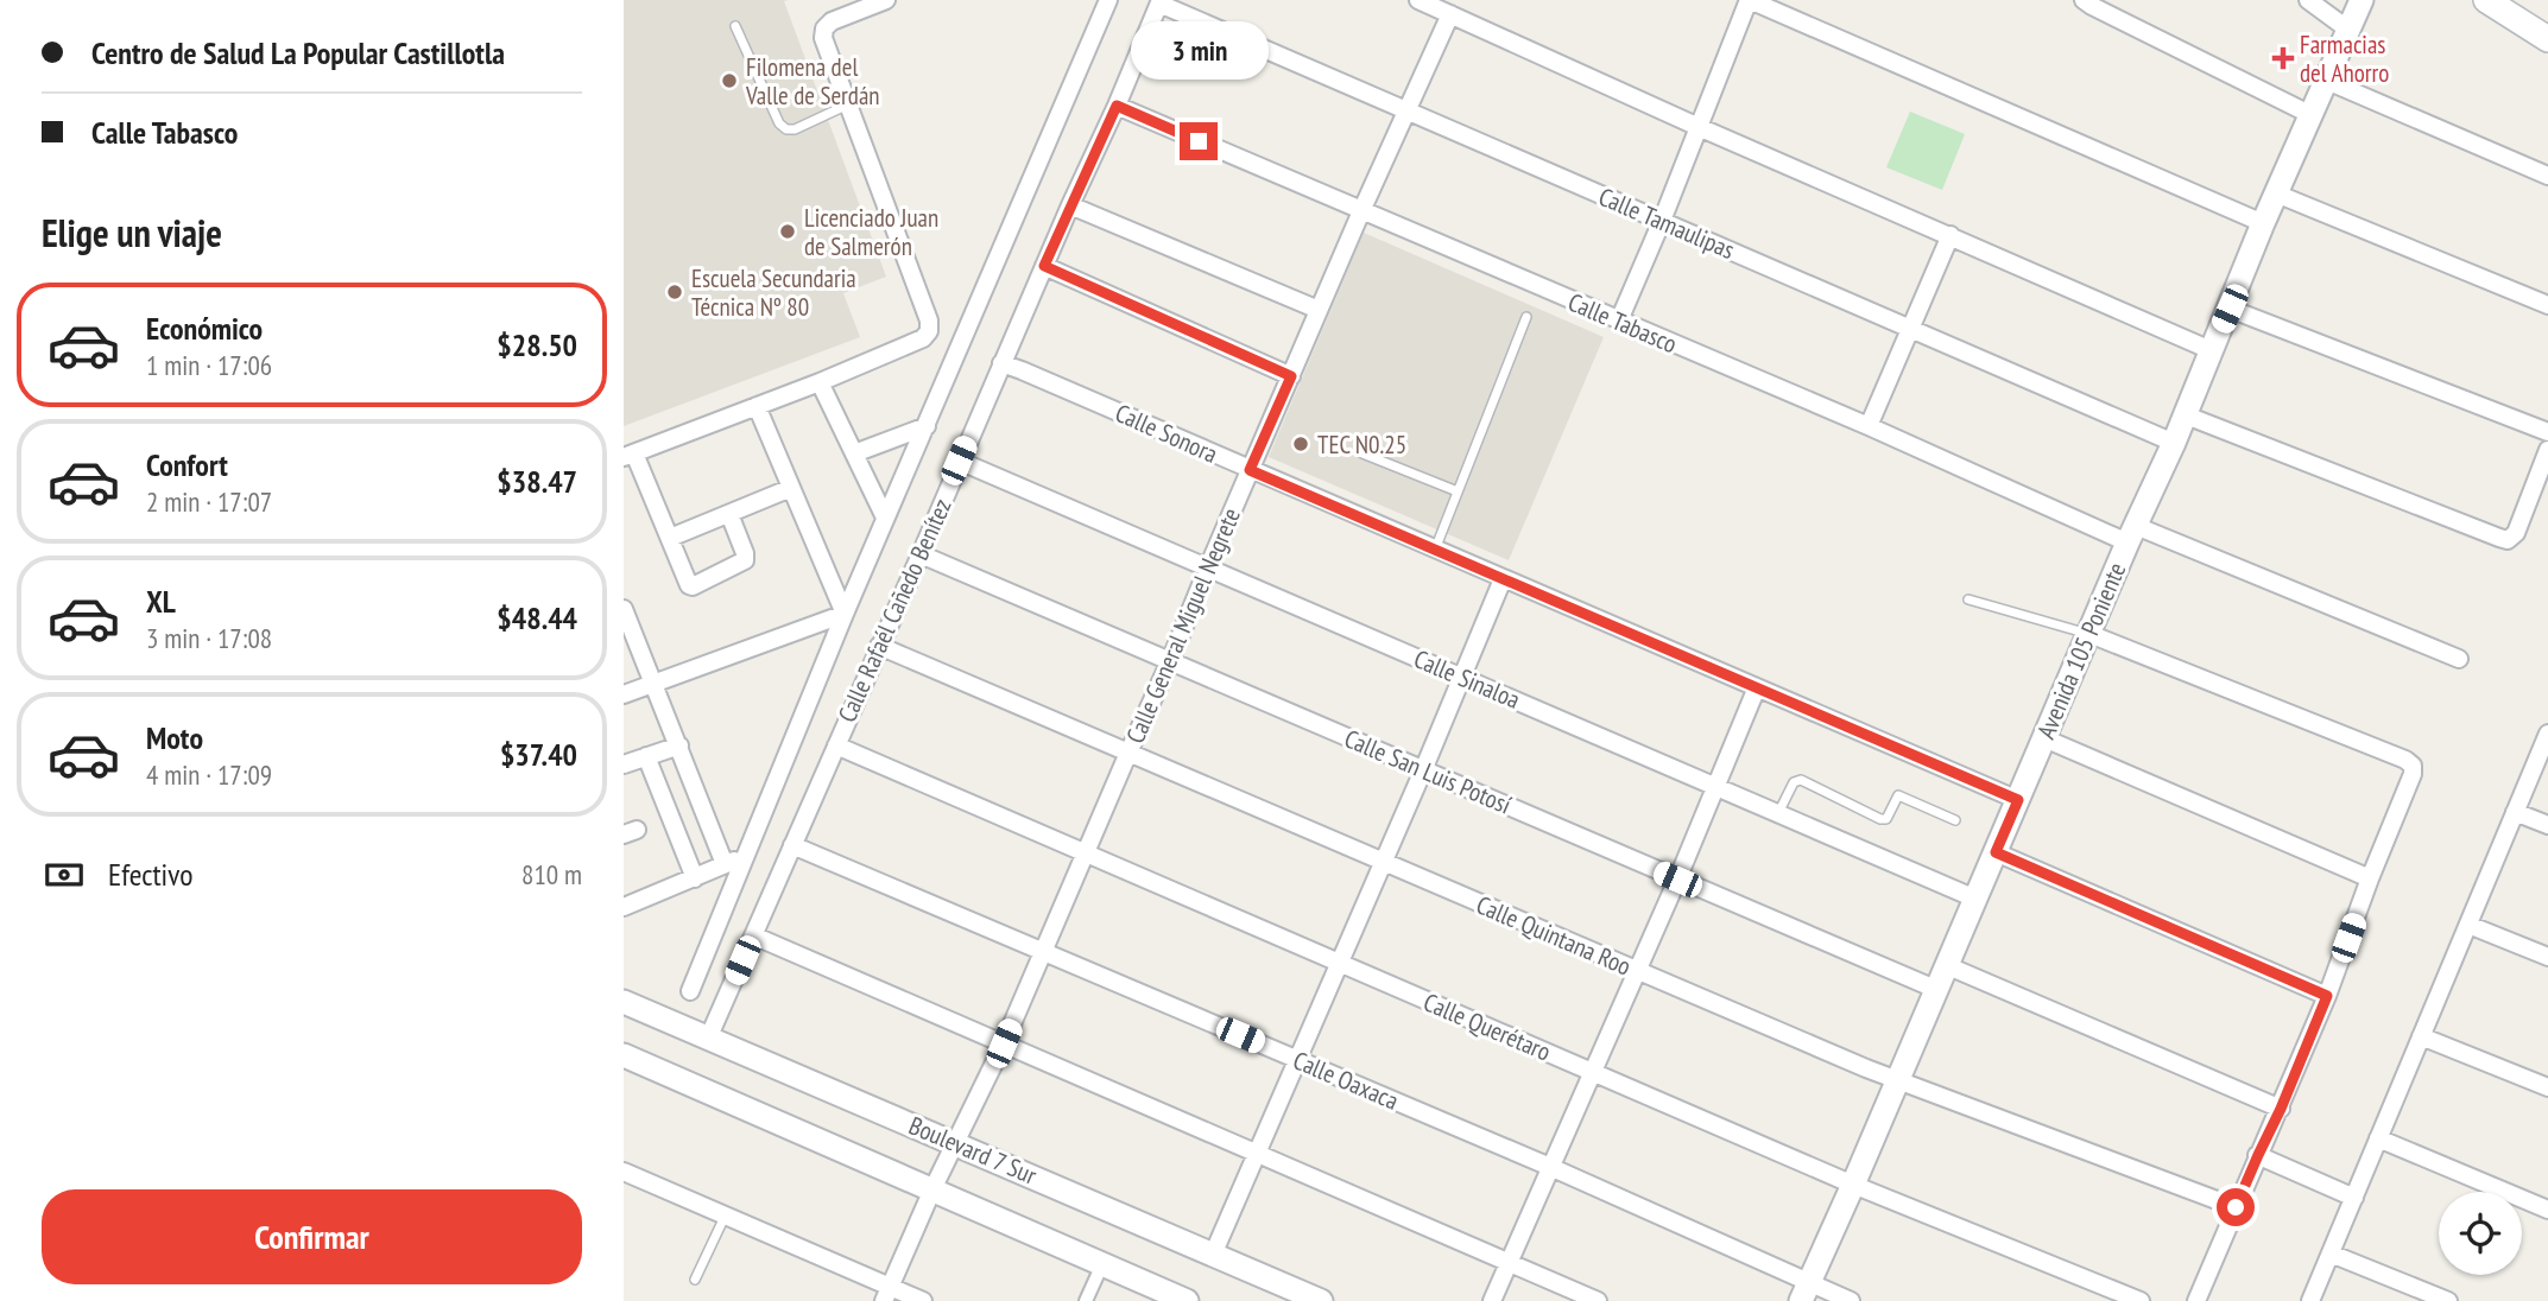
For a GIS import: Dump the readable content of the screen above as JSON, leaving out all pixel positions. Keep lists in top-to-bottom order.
{
  "streets": {
    "street": [
      "Calle Tamaulipas",
      "Calle Tabasco",
      "Calle Sonora",
      "Calle Rafaél Cañedo Benítez",
      "Calle General Miguel Negrete",
      "Avenida 105 Poniente",
      "Calle Sinaloa",
      "Calle San Luis Potosí",
      "Calle Quintana Roo",
      "Calle Querétaro",
      "Calle Oaxaca",
      "Boulevard 7 Sur"
    ]
  },
  "crossings": [
    ["Calle Tamaulipas", "Calle Rafaél Cañedo Benítez"],
    ["Calle Tamaulipas", "Calle General Miguel Negrete"],
    ["Calle Tamaulipas", "Avenida 105 Poniente"],
    ["Calle Tabasco", "Calle Rafaél Cañedo Benítez"],
    ["Calle Tabasco", "Calle General Miguel Negrete"],
    ["Calle Tabasco", "Avenida 105 Poniente"],
    ["Calle Sonora", "Calle Rafaél Cañedo Benítez"],
    ["Calle Sonora", "Calle General Miguel Negrete"],
    ["Calle Sonora", "Avenida 105 Poniente"],
    ["Calle Rafaél Cañedo Benítez", "Calle Sinaloa"],
    ["Calle Rafaél Cañedo Benítez", "Calle San Luis Potosí"],
    ["Calle Rafaél Cañedo Benítez", "Calle Quintana Roo"],
    ["Calle Rafaél Cañedo Benítez", "Calle Querétaro"],
    ["Calle Rafaél Cañedo Benítez", "Calle Oaxaca"],
    ["Calle Rafaél Cañedo Benítez", "Boulevard 7 Sur"],
    ["Calle General Miguel Negrete", "Calle Sinaloa"],
    ["Calle General Miguel Negrete", "Calle San Luis Potosí"],
    ["Calle General Miguel Negrete", "Calle Quintana Roo"],
    ["Calle General Miguel Negrete", "Calle Querétaro"],
    ["Calle General Miguel Negrete", "Calle Oaxaca"],
    ["Calle General Miguel Negrete", "Boulevard 7 Sur"],
    ["Avenida 105 Poniente", "Calle Sinaloa"],
    ["Avenida 105 Poniente", "Calle San Luis Potosí"],
    ["Avenida 105 Poniente", "Calle Quintana Roo"],
    ["Avenida 105 Poniente", "Calle Querétaro"],
    ["Avenida 105 Poniente", "Calle Oaxaca"]
  ],
  "places": {
    "health": ["Farmacias del Ahorro"],
    "other": [
      "Filomena del Valle de Serdán",
      "Licenciado Juan de Salmerón",
      "Escuela Secundaria Técnica Nº 80",
      "TEC N0.25"
    ]
  },
  "page": {
    "banner": ["Centro de Salud La Popular Castillotla", "Calle Tabasco"],
    "bubble": "3 min",
    "heading": "Elige un viaje",
    "list": [
      {
        "name": "Económico",
        "note": "1 min · 17:06",
        "value": "$28.50"
      },
      {
        "name": "Confort",
        "note": "2 min · 17:07",
        "value": "$38.47"
      },
      {
        "name": "XL",
        "note": "3 min · 17:08",
        "value": "$48.44"
      },
      {
        "name": "Moto",
        "note": "4 min · 17:09",
        "value": "$37.40"
      }
    ],
    "pay": ["Efectivo", "810 m"],
    "buttons": "Confirmar"
  }
}
